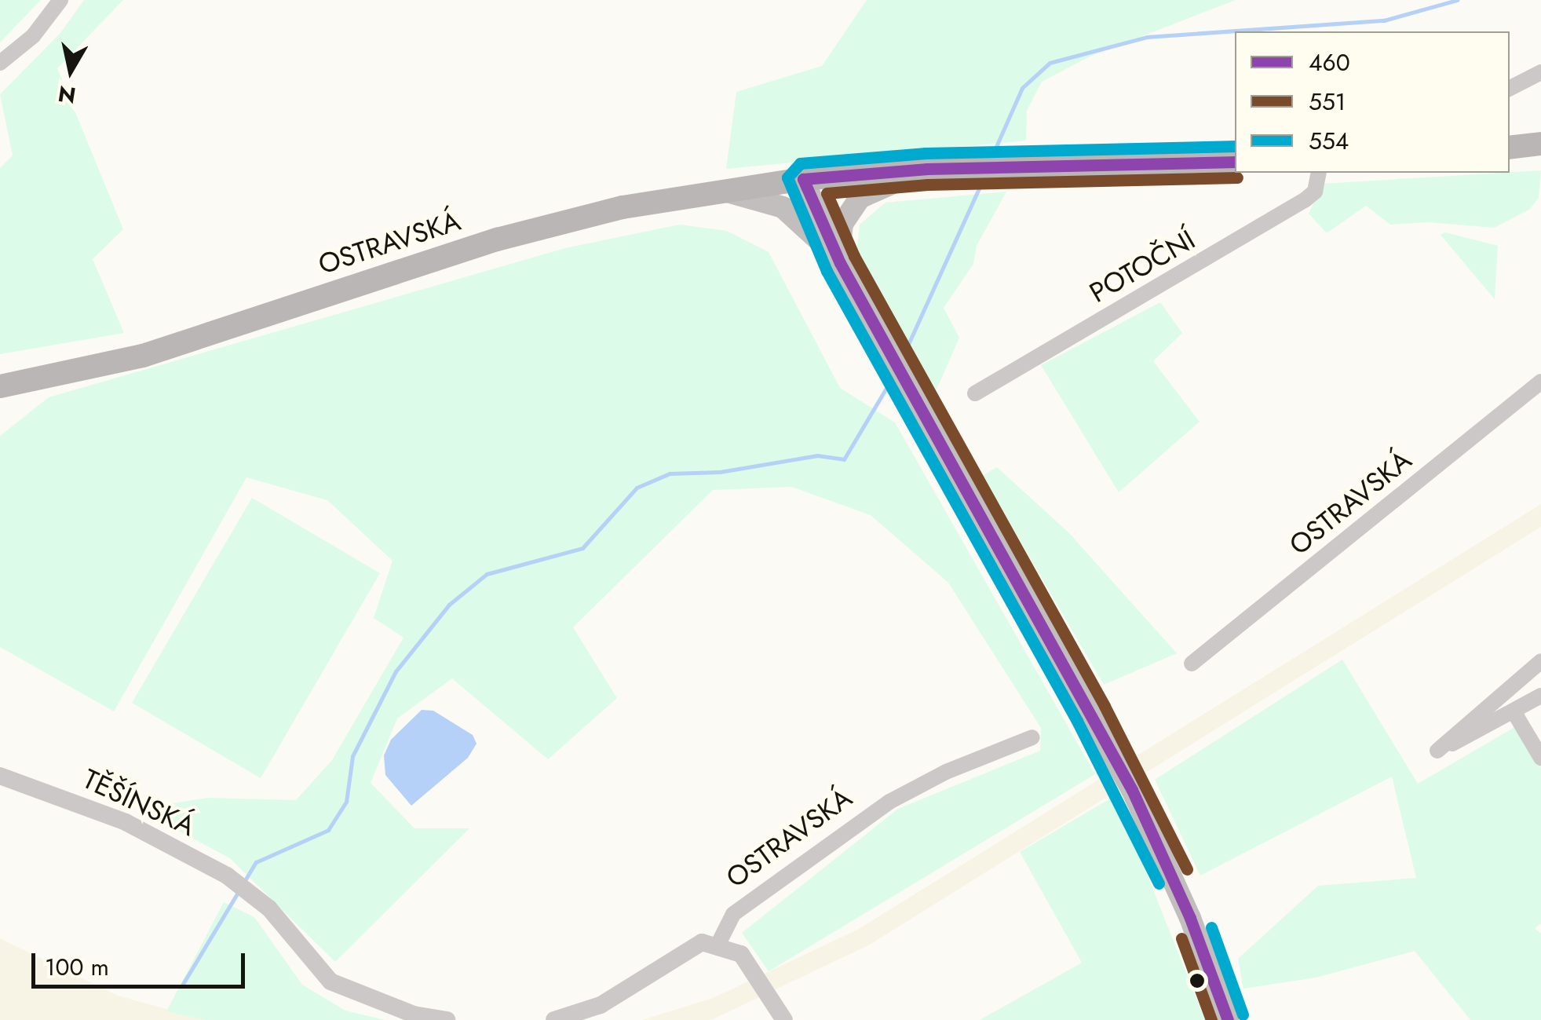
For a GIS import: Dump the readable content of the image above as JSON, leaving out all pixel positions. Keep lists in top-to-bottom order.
{
  "streets": {
    "main road": ["OSTRAVSKÁ"],
    "street": ["POTOČNÍ", "TĚŠÍNSKÁ"]
  },
  "lines": ["transit line 554", "transit line 460", "transit line 551"],
  "legend": ["460", "551", "554"],
  "scale_bar": "100 m",
  "north": "bottom"
}
